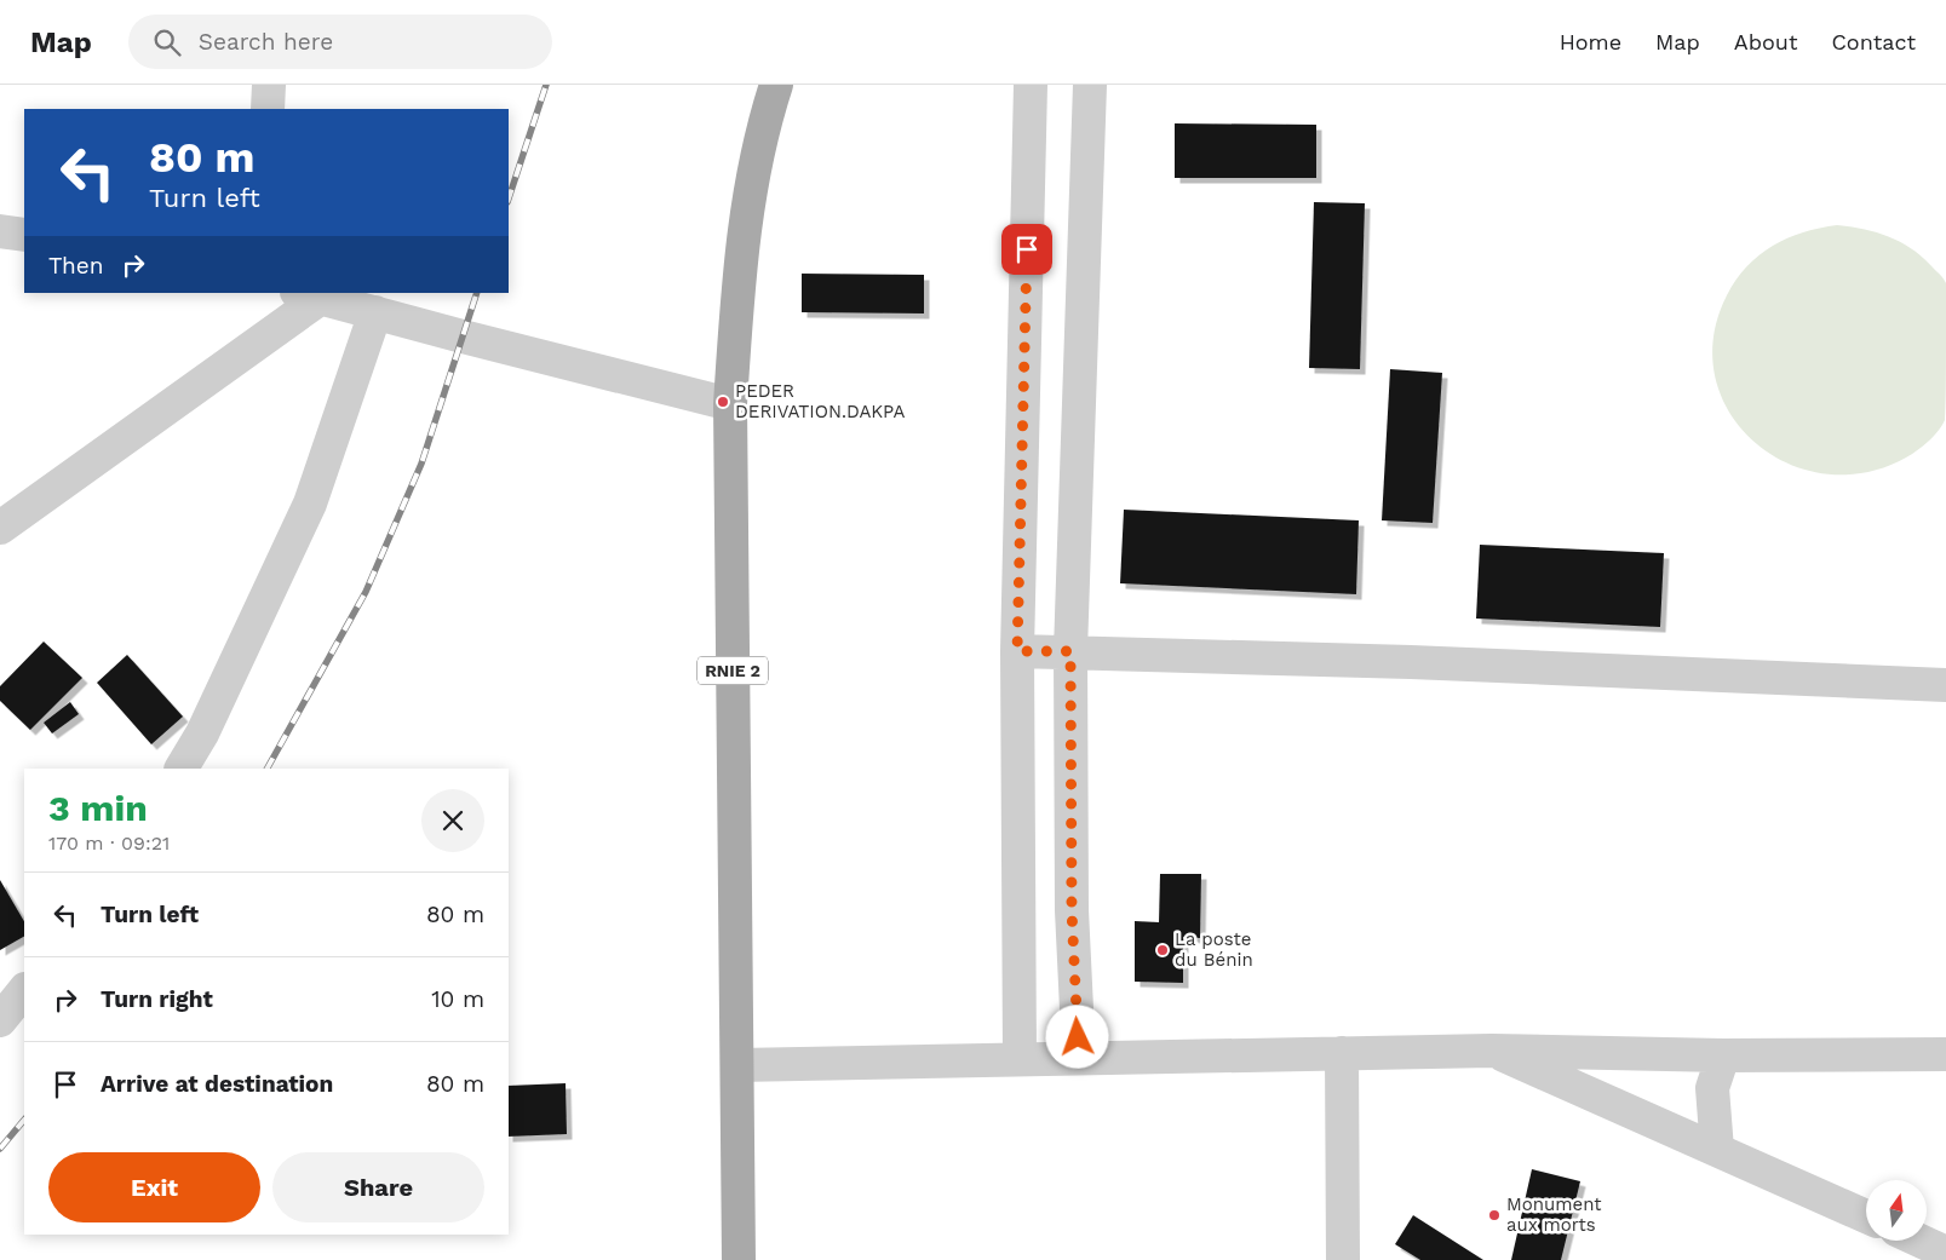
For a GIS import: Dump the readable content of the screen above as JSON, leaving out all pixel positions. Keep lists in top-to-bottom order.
{
  "streets": {
    "main road": ["RNIE 2"]
  },
  "places": ["PEDER DERIVATION.DAKPA", "La poste du Bénin", "Monument aux morts"],
  "north": "top",
  "page": {
    "header": "Map",
    "search": "Search here",
    "nav": [
      "Home",
      "Map",
      "About",
      "Contact"
    ],
    "turn": ["80 m", "Turn left"],
    "then": "Then",
    "heading": ["3 min", "170 m · 09:21"],
    "list": [
      {
        "name": "Turn left",
        "value": "80 m"
      },
      {
        "name": "Turn right",
        "value": "10 m"
      },
      {
        "name": "Arrive at destination",
        "value": "80 m"
      }
    ],
    "buttons": ["Exit", "Share"]
  }
}
